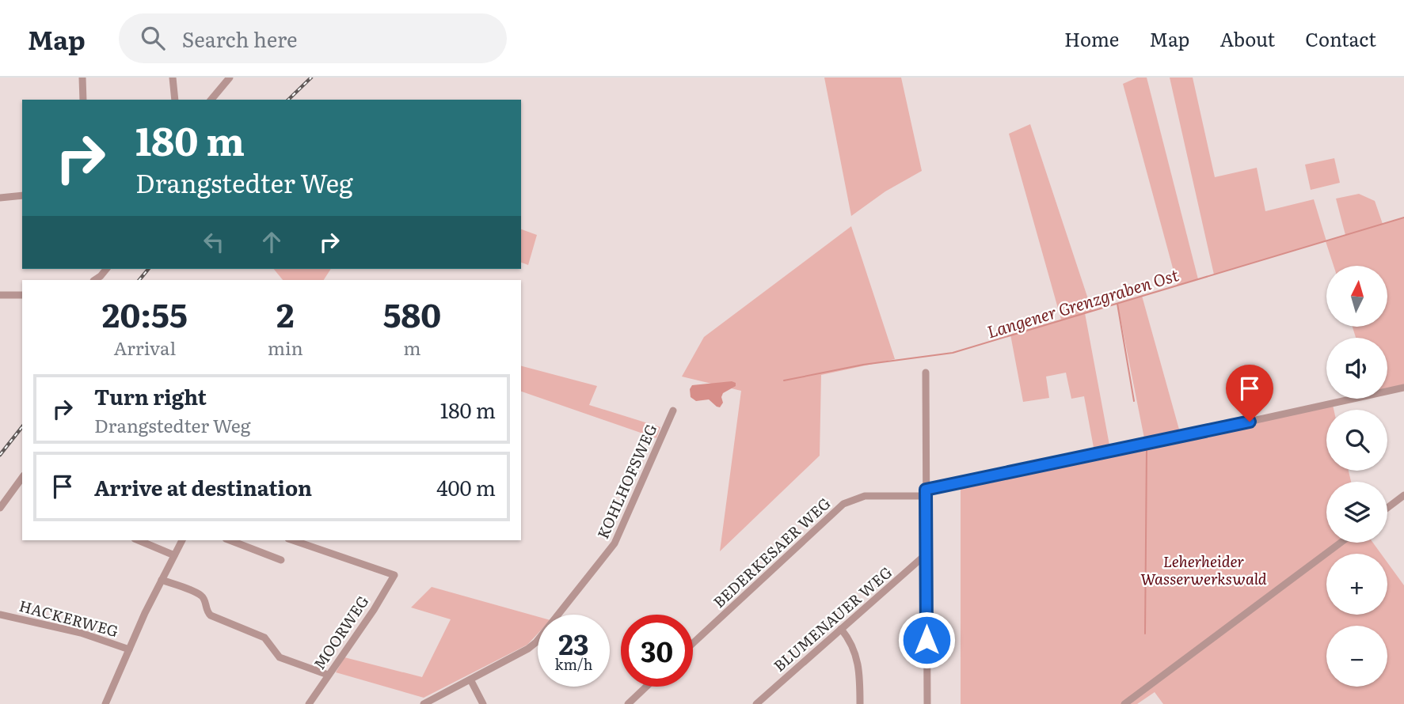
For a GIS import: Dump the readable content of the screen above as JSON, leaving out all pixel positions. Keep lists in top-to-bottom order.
{
  "streets": {
    "street": [
      "KOHLHOFSWEG",
      "BEDERKESAER WEG",
      "HACKERWEG",
      "BLUMENAUER WEG",
      "MOORWEG"
    ]
  },
  "water": ["Langener Grenzgraben Ost"],
  "parks": ["Leherheider Wasserwerkswald"],
  "north": "top",
  "page": {
    "header": "Map",
    "search": "Search here",
    "nav": [
      "Home",
      "Map",
      "About",
      "Contact"
    ],
    "turn": ["180 m", "Drangstedter Weg"],
    "map_buttons": ["+", "−"],
    "eta": [
      "20:55",
      "Arrival",
      "2",
      "min",
      "580",
      "m"
    ],
    "list": [
      {
        "name": "Turn right",
        "note": "Drangstedter Weg",
        "value": "180 m"
      },
      {
        "name": "Arrive at destination",
        "value": "400 m"
      }
    ],
    "speed": "23 km/h",
    "limit": "30"
  }
}
